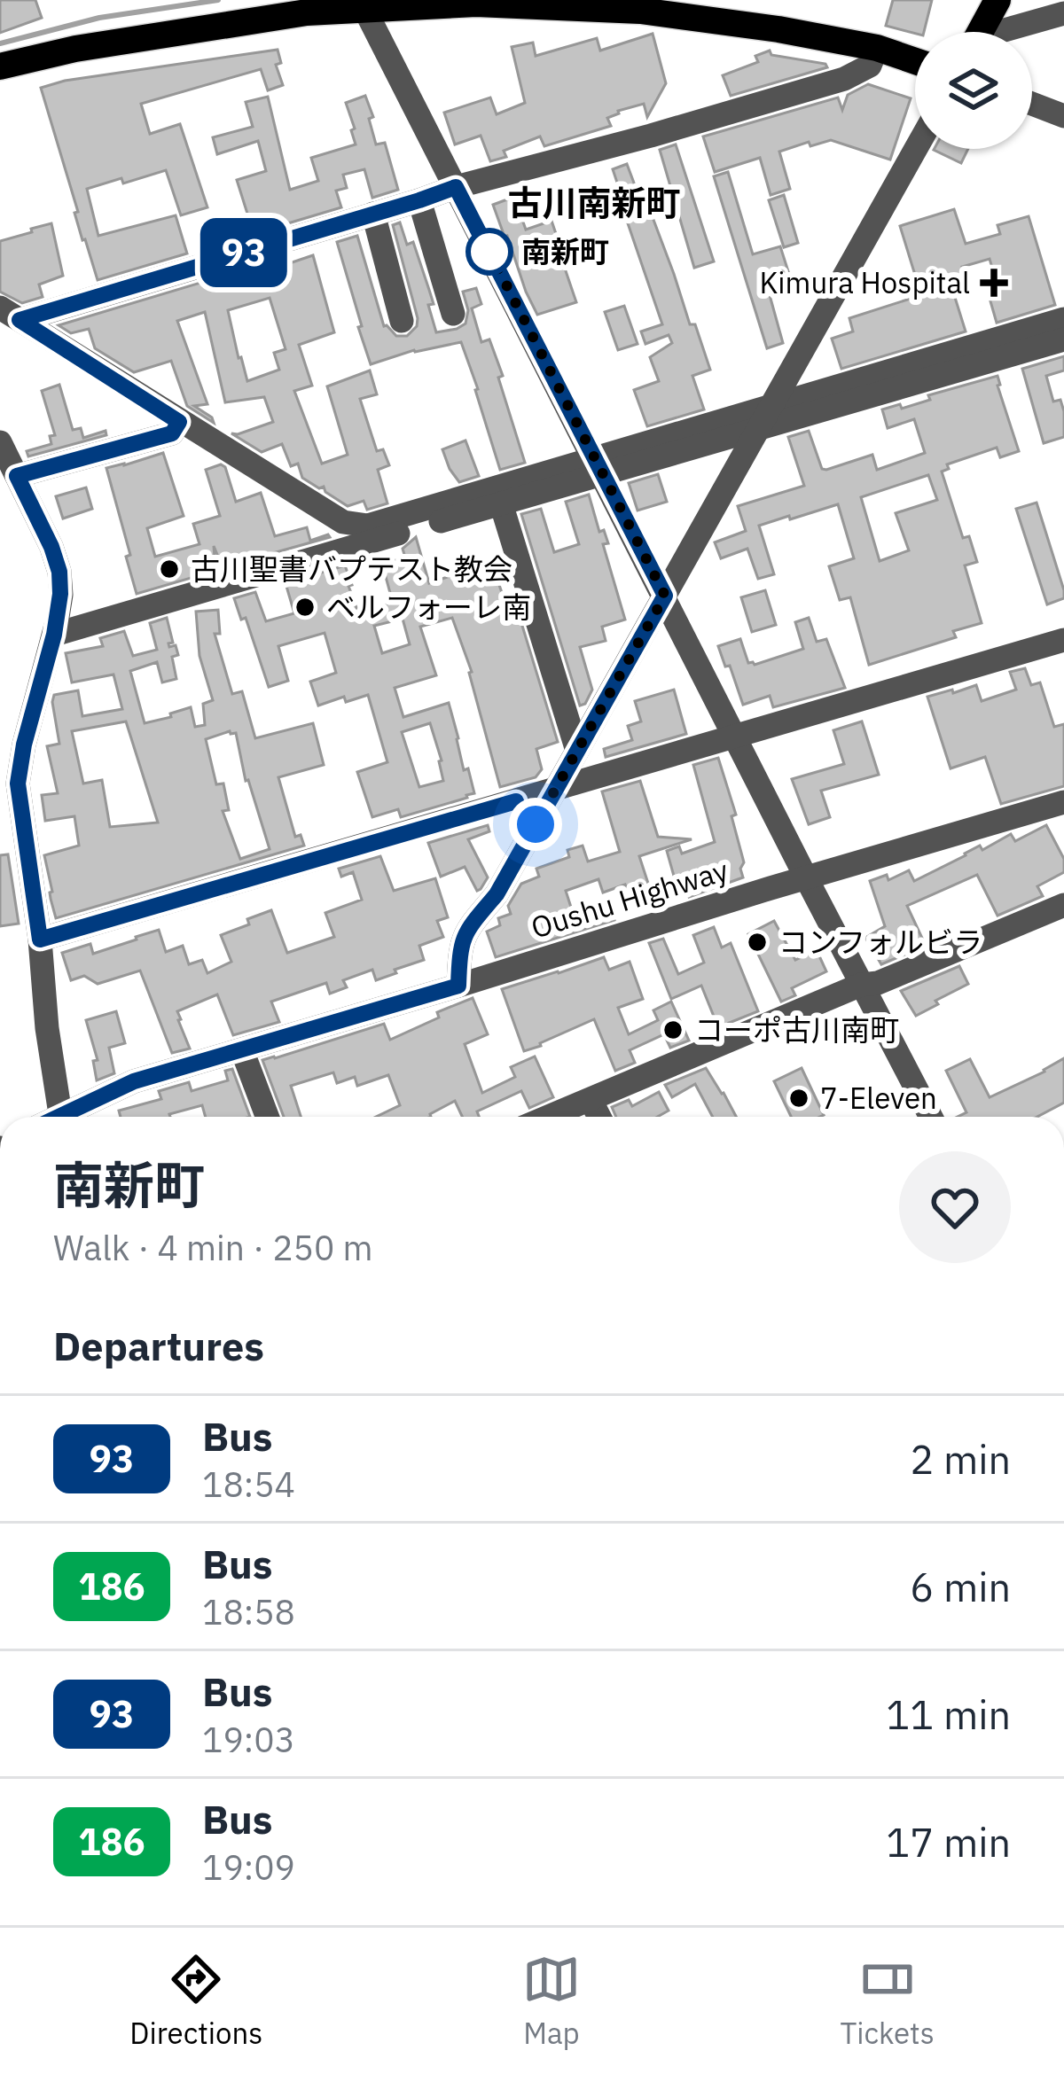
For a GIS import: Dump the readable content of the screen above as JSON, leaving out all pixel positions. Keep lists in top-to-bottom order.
{
  "streets": {
    "street": ["Oushu Highway"]
  },
  "districts": ["古川南新町"],
  "places": {
    "other": [
      "南新町",
      "古川聖書バプテスト教会",
      "ベルフォーレ南",
      "コンフォルビラ",
      "コーポ古川南町",
      "7-Eleven"
    ],
    "health": ["Kimura Hospital"]
  },
  "lines": ["bus line 93"],
  "page": {
    "on_map": "93",
    "heading": [
      ["南新町", "Walk · 4 min · 250 m"],
      "Departures"
    ],
    "list": [
      {
        "mark": "93",
        "name": "Bus",
        "note": "18:54",
        "value": "2 min"
      },
      {
        "mark": "186",
        "name": "Bus",
        "note": "18:58",
        "value": "6 min"
      },
      {
        "mark": "93",
        "name": "Bus",
        "note": "19:03",
        "value": "11 min"
      },
      {
        "mark": "186",
        "name": "Bus",
        "note": "19:09",
        "value": "17 min"
      }
    ],
    "tabs": ["Directions", "Map", "Tickets"]
  }
}
